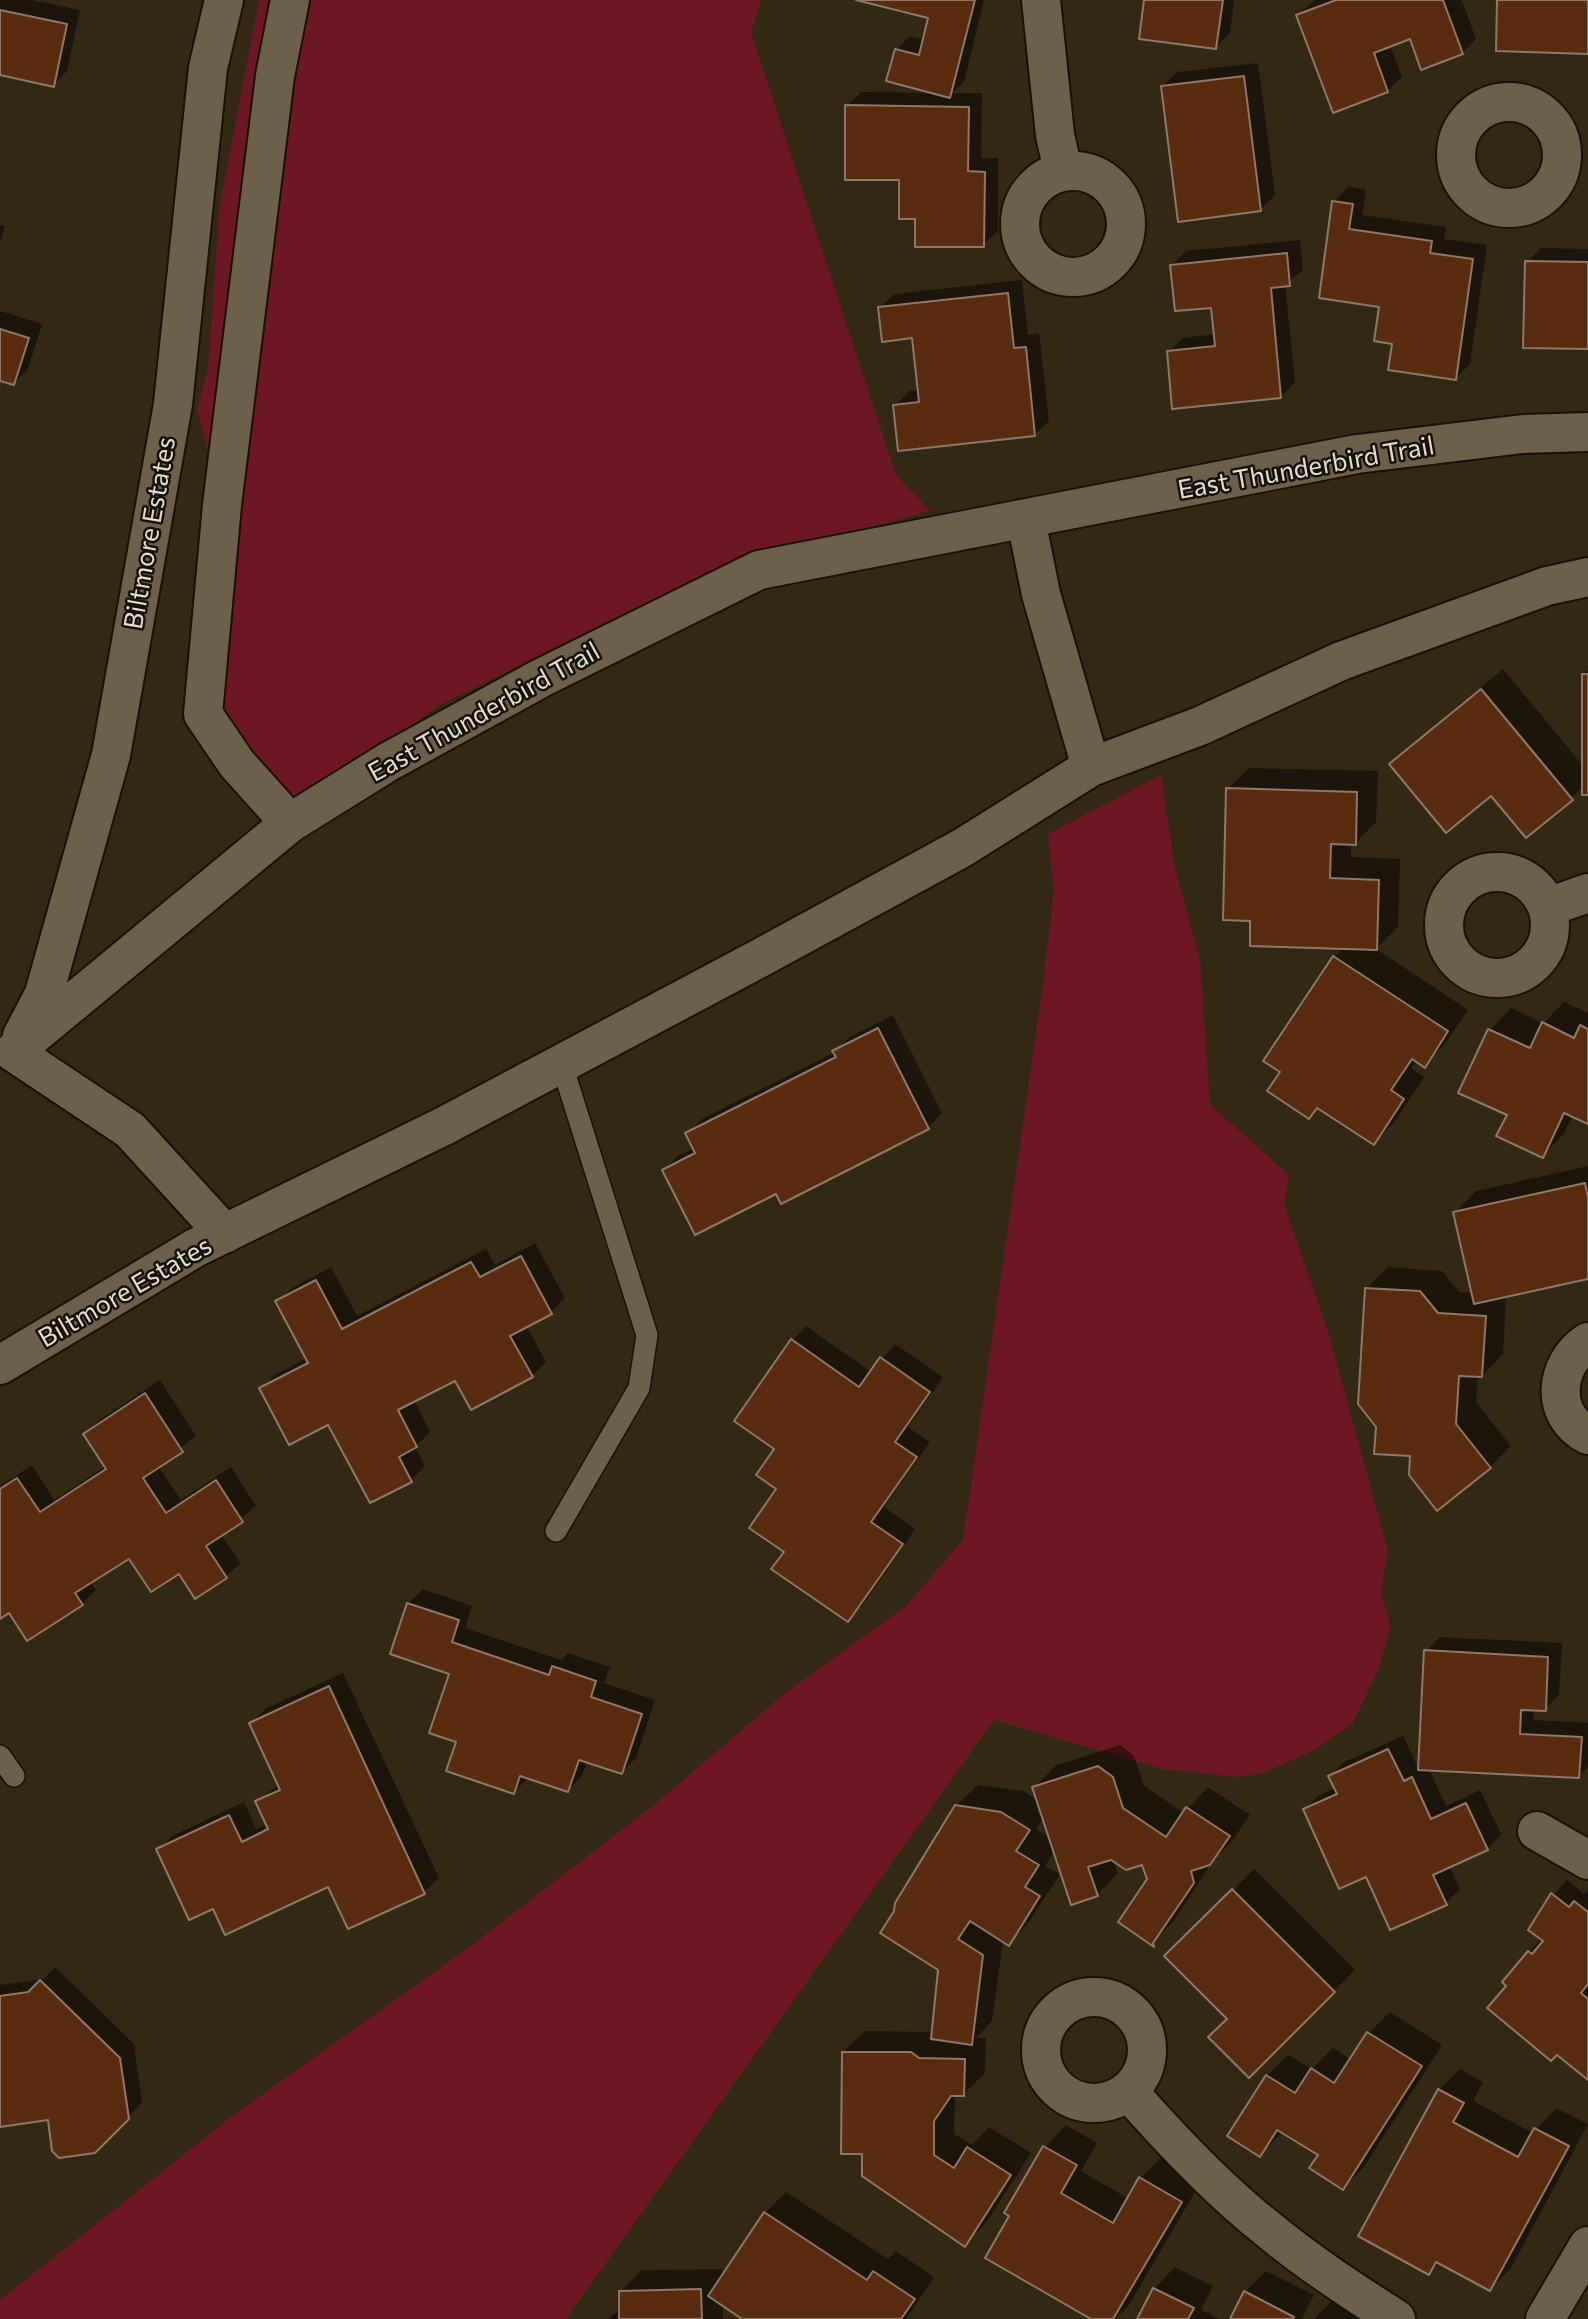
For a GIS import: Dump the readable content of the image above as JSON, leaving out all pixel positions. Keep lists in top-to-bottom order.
{
  "streets": {
    "street": ["East Thunderbird Trail", "Biltmore Estates"]
  },
  "crossings": [
    ["East Thunderbird Trail", "Biltmore Estates"]
  ]
}
